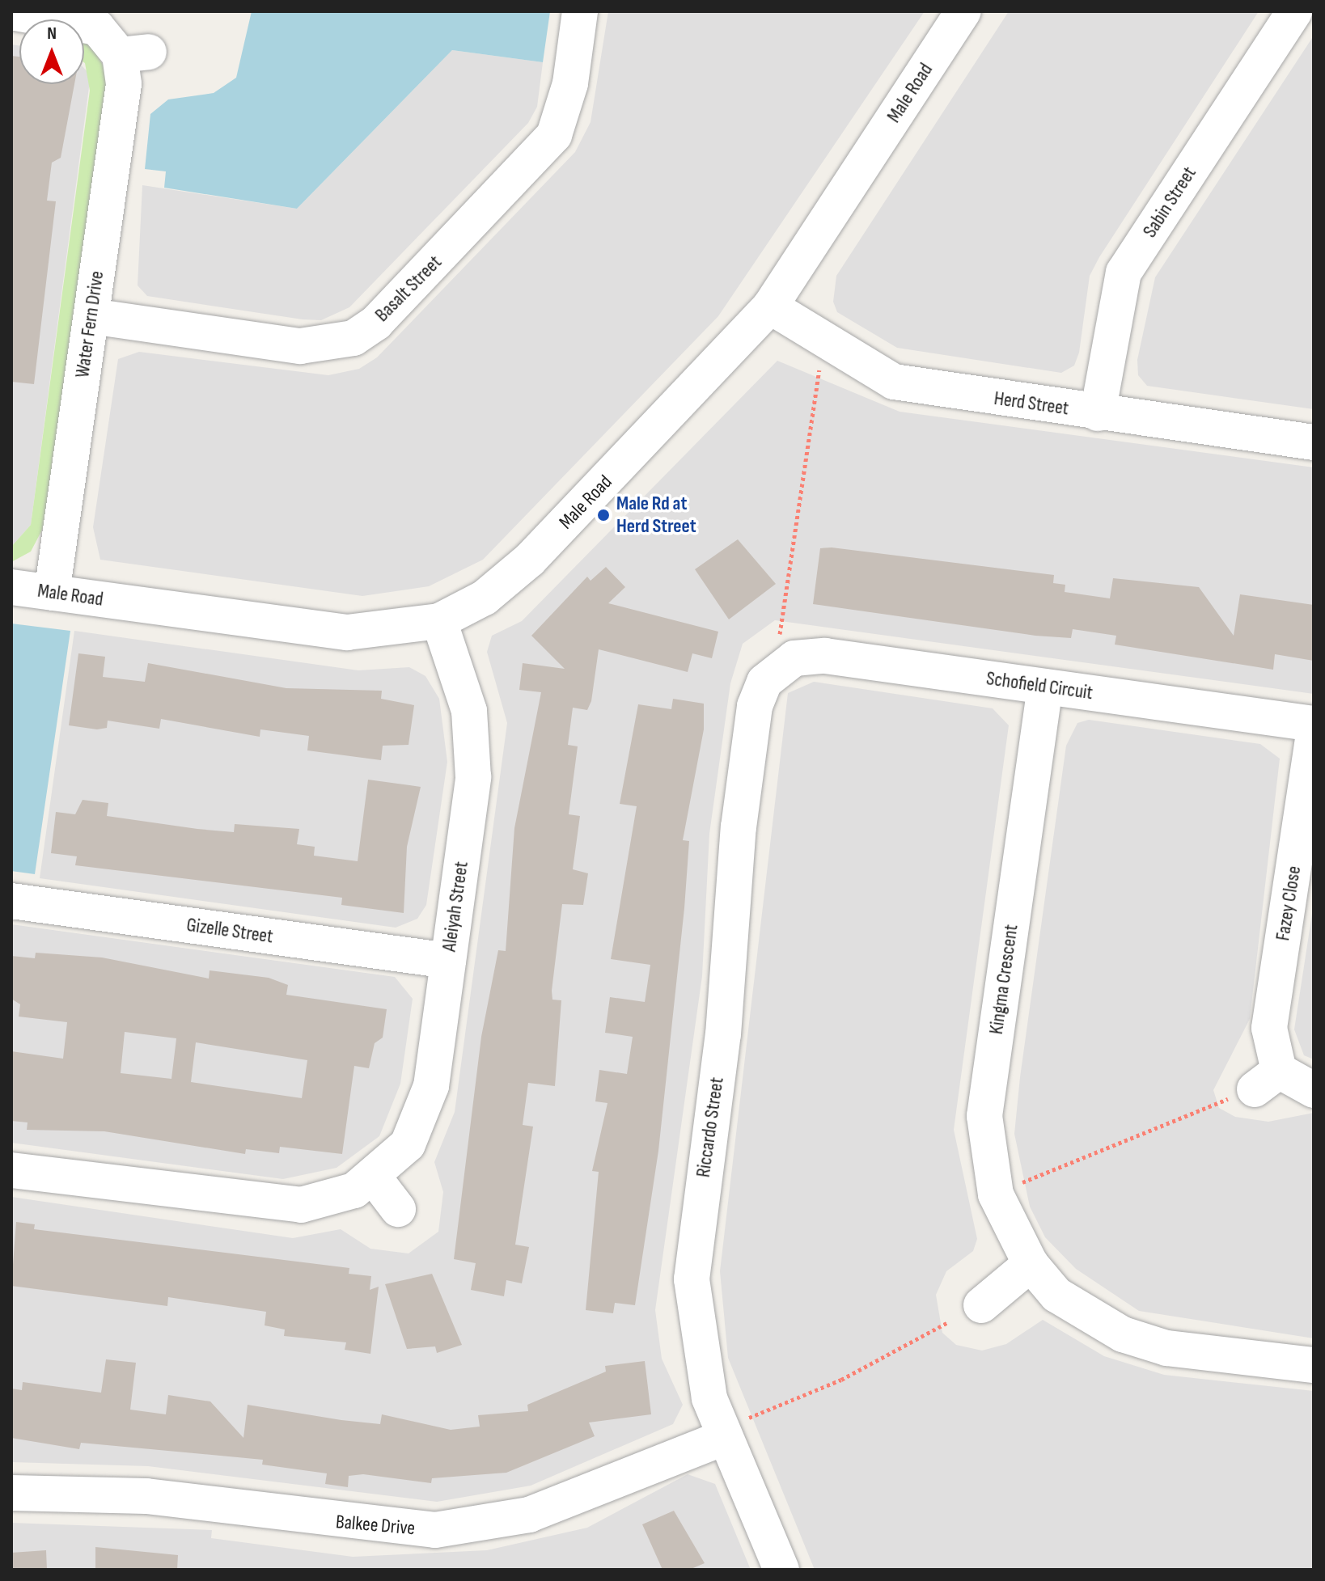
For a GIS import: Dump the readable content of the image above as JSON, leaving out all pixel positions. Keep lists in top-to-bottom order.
{
  "streets": {
    "street": [
      "Male Road",
      "Sabin Street",
      "Basalt Street",
      "Water Fern Drive",
      "Herd Street",
      "Schofield Circuit",
      "Fazey Close",
      "Aleiyah Street",
      "Gizelle Street",
      "Kingma Crescent",
      "Riccardo Street",
      "Balkee Drive"
    ]
  },
  "crossings": [
    ["Male Road", "Water Fern Drive"],
    ["Male Road", "Herd Street"],
    ["Male Road", "Aleiyah Street"],
    ["Sabin Street", "Herd Street"],
    ["Basalt Street", "Water Fern Drive"],
    ["Schofield Circuit", "Kingma Crescent"],
    ["Schofield Circuit", "Riccardo Street"],
    ["Aleiyah Street", "Gizelle Street"],
    ["Riccardo Street", "Balkee Drive"]
  ],
  "places": ["Male Rd at Herd Street"],
  "north": "top"
}
